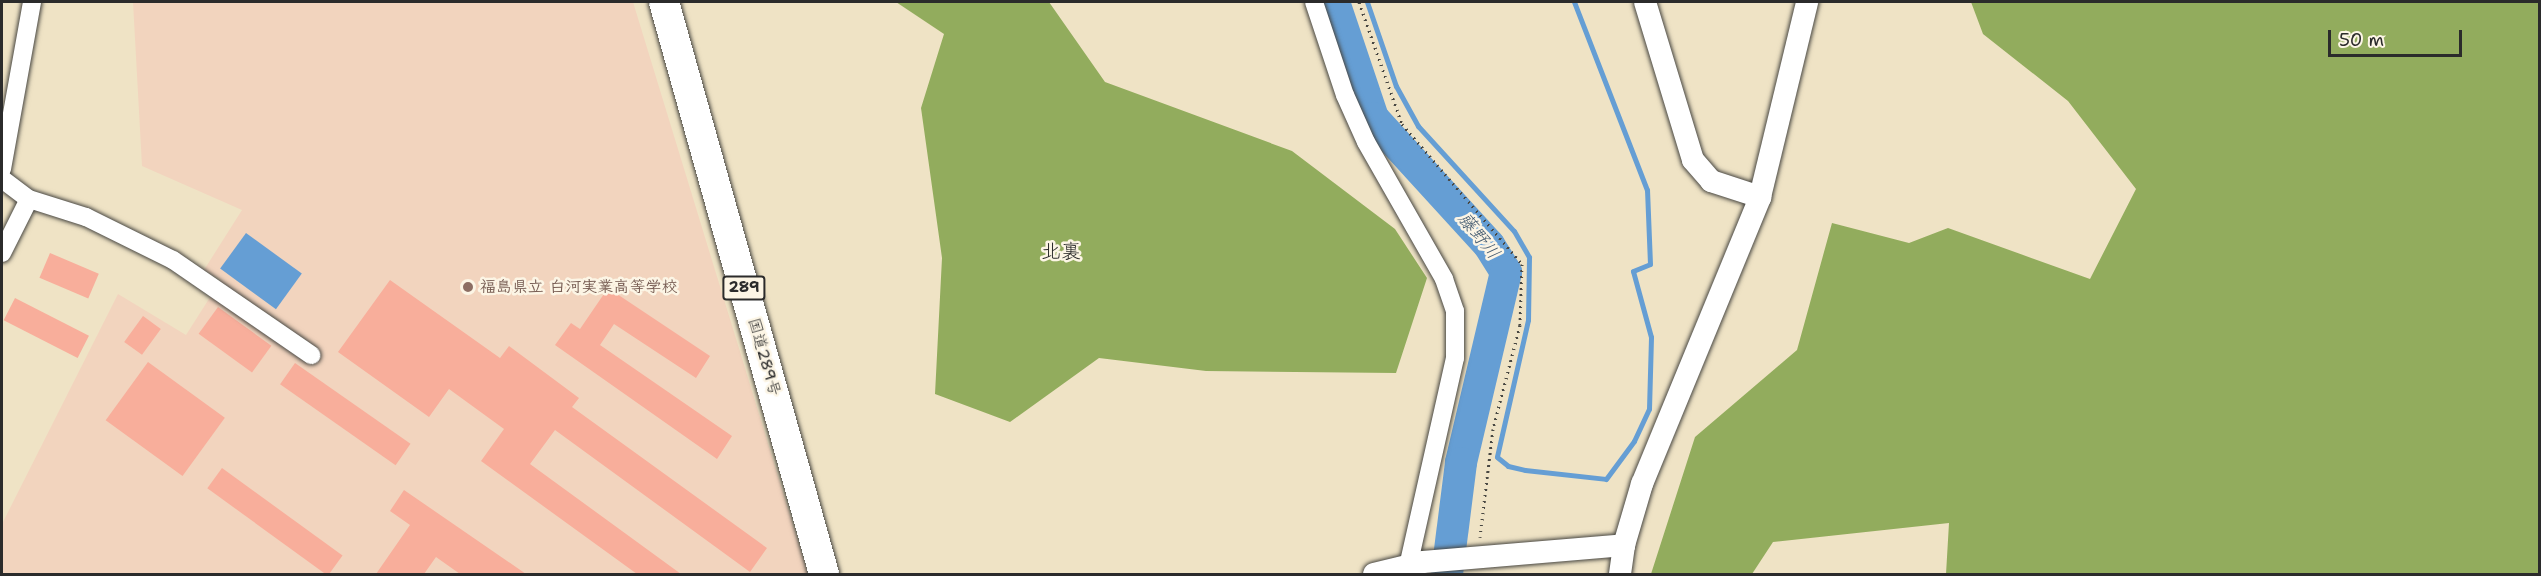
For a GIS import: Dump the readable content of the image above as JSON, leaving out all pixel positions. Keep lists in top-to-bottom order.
{
  "streets": {
    "highway": ["289", "国道289号"]
  },
  "districts": ["北裏"],
  "water": ["藤野川"],
  "places": ["福島県立 白河実業高等学校"],
  "scale_bar": "50 m"
}
